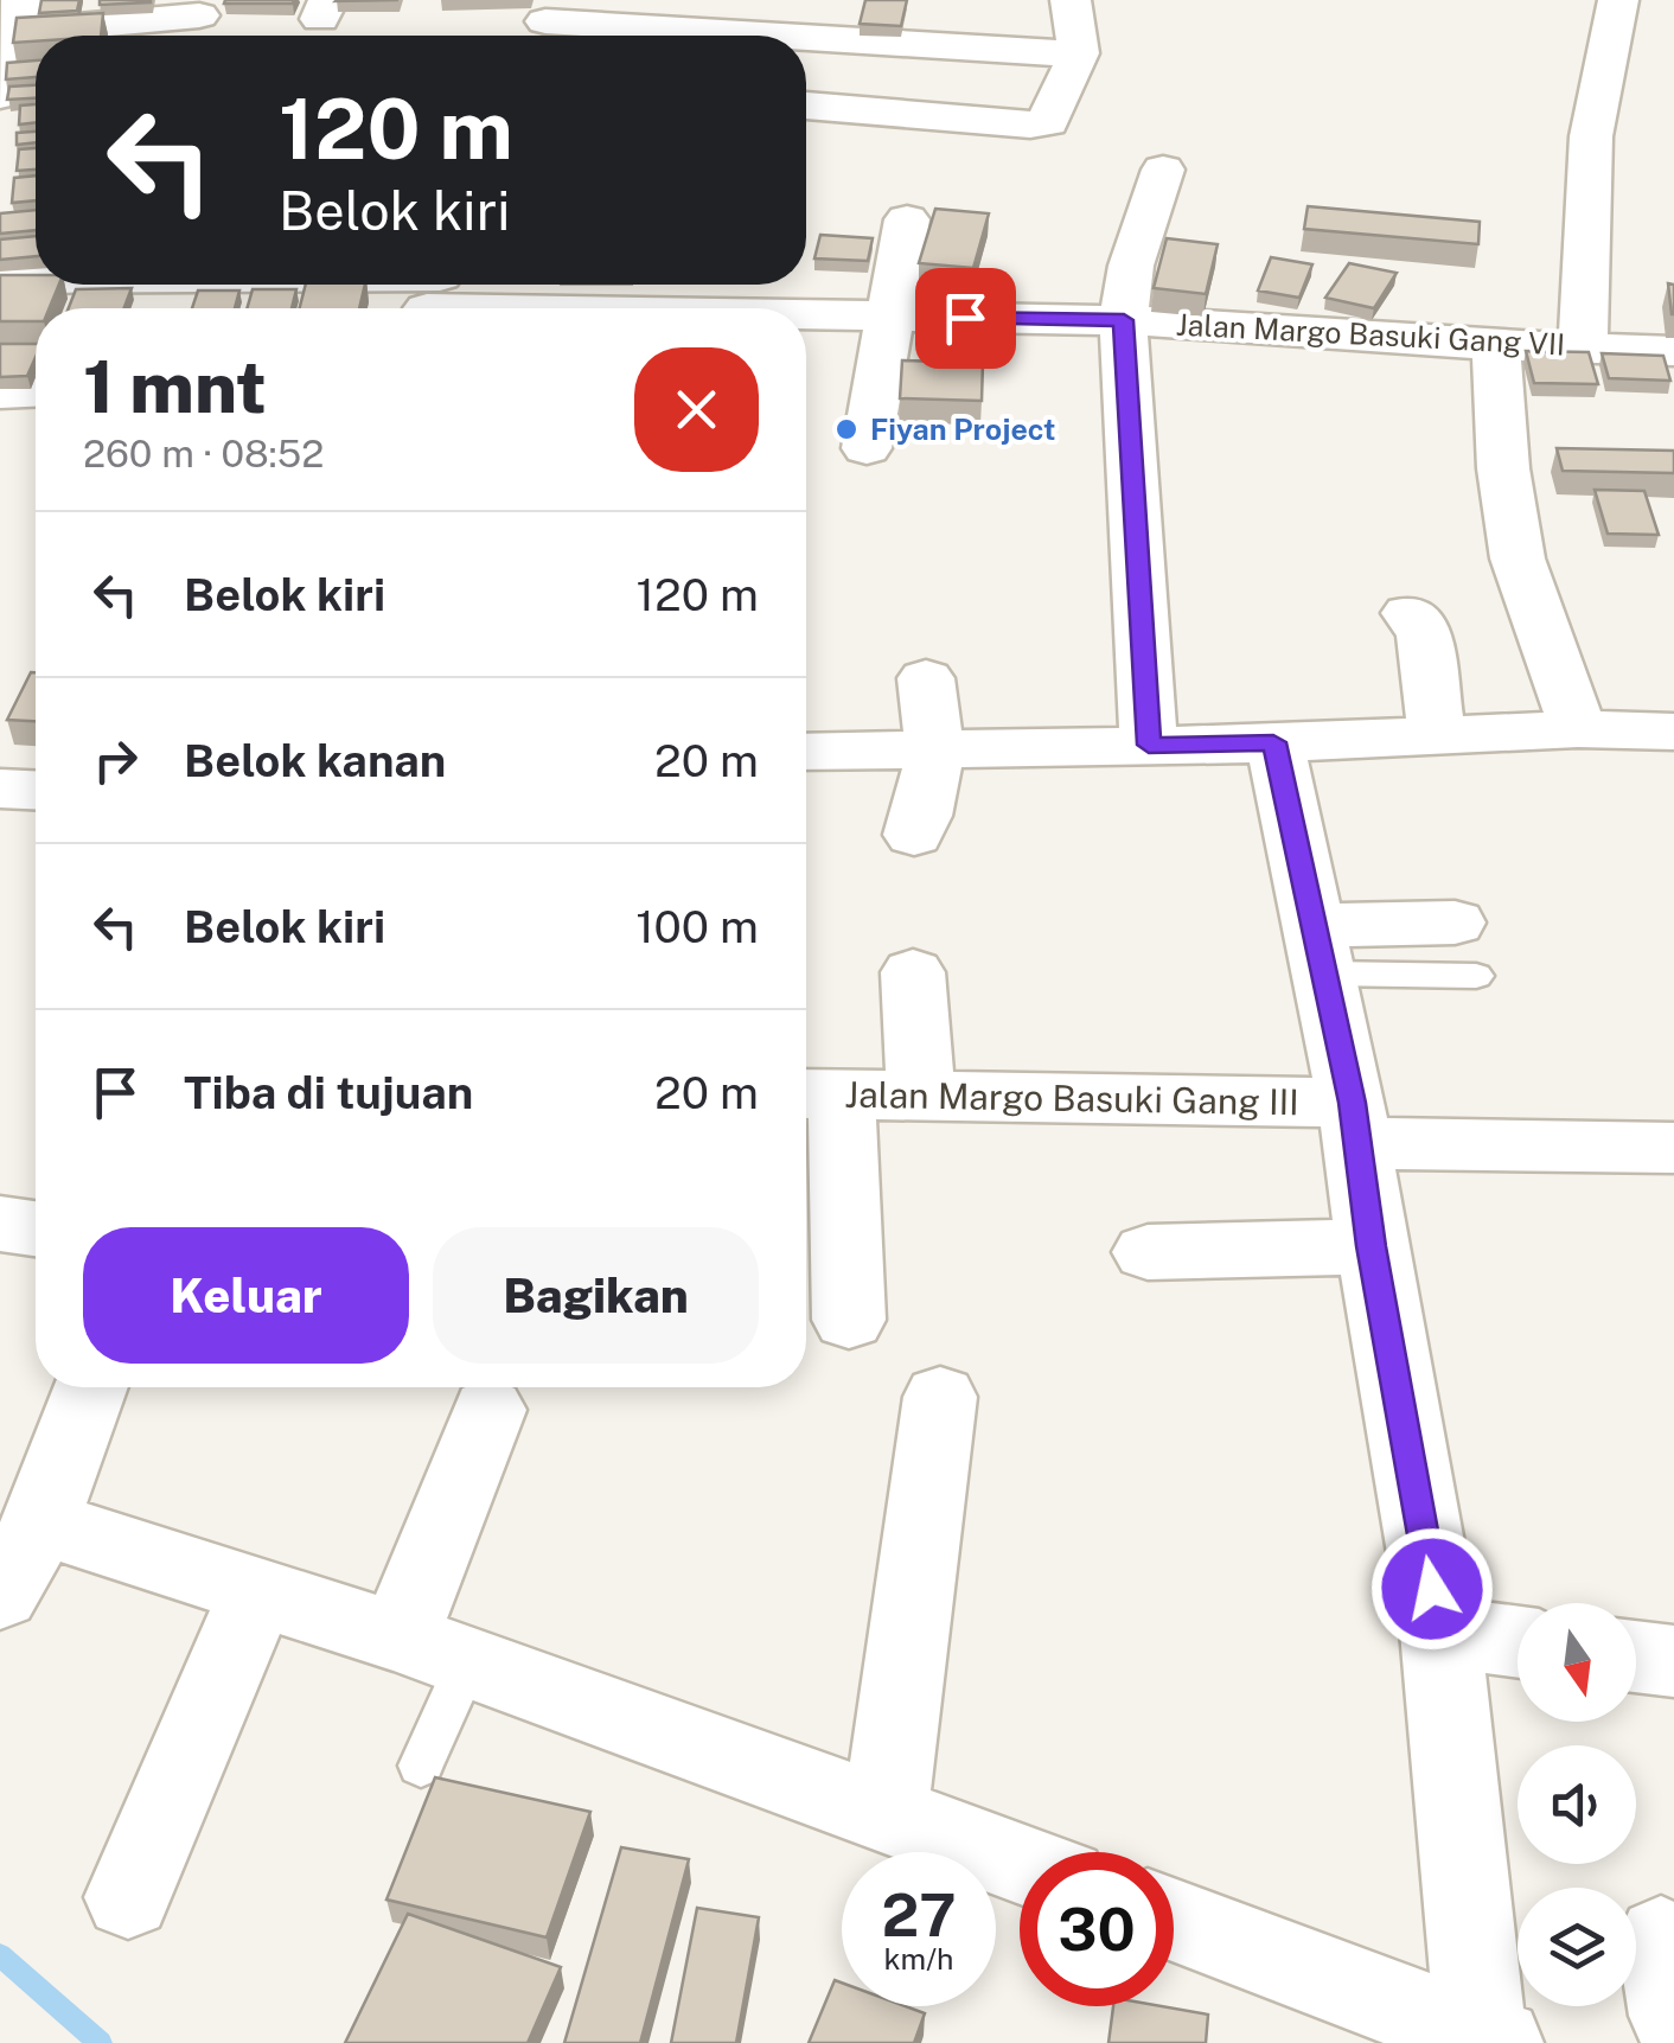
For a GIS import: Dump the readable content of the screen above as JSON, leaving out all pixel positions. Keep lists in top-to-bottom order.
{
  "streets": {
    "street": ["Jalan Margo Basuki Gang VII", "Jalan Margo Basuki Gang III"]
  },
  "places": ["Fiyan Project"],
  "north": "bottom",
  "page": {
    "turn": ["120 m", "Belok kiri"],
    "heading": ["1 mnt", "260 m · 08:52"],
    "list": [
      {
        "name": "Belok kiri",
        "value": "120 m"
      },
      {
        "name": "Belok kanan",
        "value": "20 m"
      },
      {
        "name": "Belok kiri",
        "value": "100 m"
      },
      {
        "name": "Tiba di tujuan",
        "value": "20 m"
      }
    ],
    "buttons": ["Keluar", "Bagikan"],
    "speed": "27 km/h",
    "limit": "30"
  }
}
